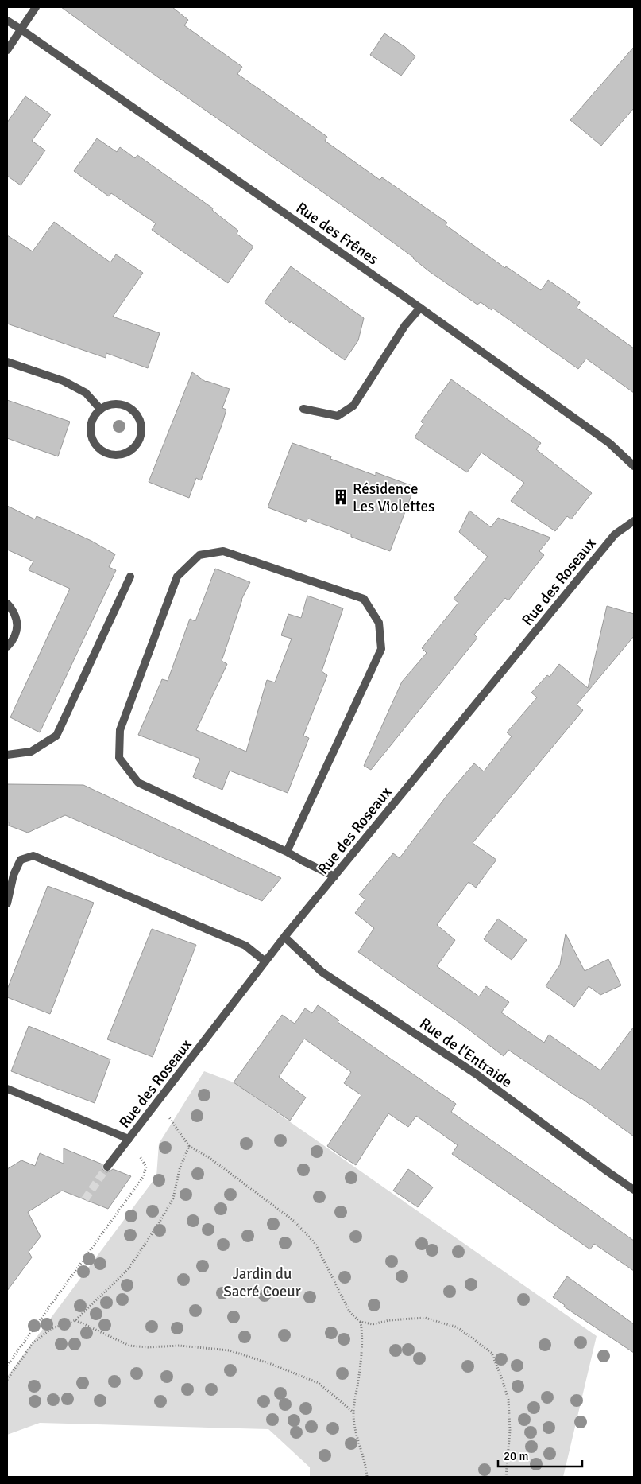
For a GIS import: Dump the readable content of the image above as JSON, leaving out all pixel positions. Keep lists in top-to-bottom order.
{
  "streets": {
    "street": ["Rue des Frênes", "Rue des Roseaux", "Rue de l'Entraide"]
  },
  "crossings": [
    ["Rue des Roseaux", "Rue de l'Entraide"]
  ],
  "parks": ["Jardin du Sacré Coeur"],
  "places": {
    "building": ["Résidence Les Violettes"]
  },
  "scale_bar": "20 m"
}
